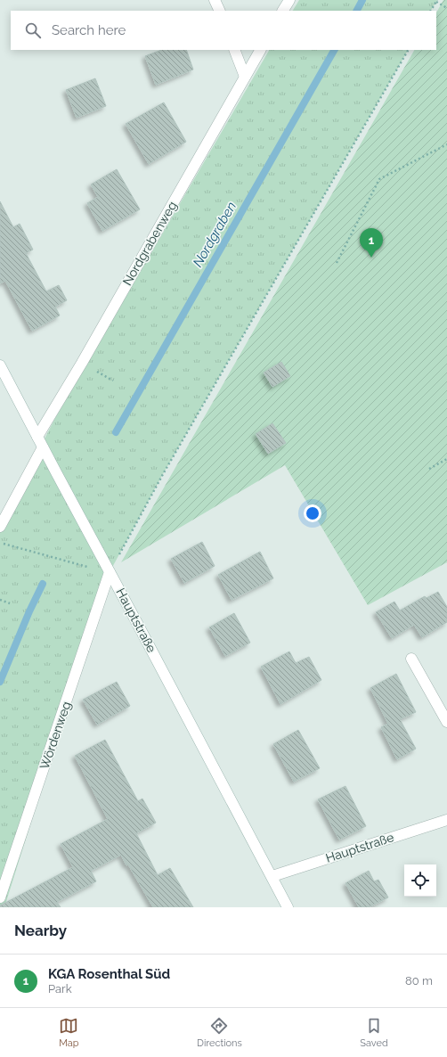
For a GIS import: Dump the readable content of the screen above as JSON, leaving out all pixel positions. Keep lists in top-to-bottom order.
{
  "streets": {
    "main road": ["Nordgrabenweg", "Hauptstraße", "Wördenweg"]
  },
  "crossings": [
    ["Nordgrabenweg", "Hauptstraße"],
    ["Hauptstraße", "Wördenweg"]
  ],
  "water": ["Nordgraben"],
  "page": {
    "search": "Search here",
    "pins": "1",
    "heading": "Nearby",
    "list": [
      {
        "mark": "1",
        "name": "KGA Rosenthal Süd",
        "note": "Park",
        "value": "80 m"
      }
    ],
    "nav": ["Map", "Directions", "Saved"]
  }
}
